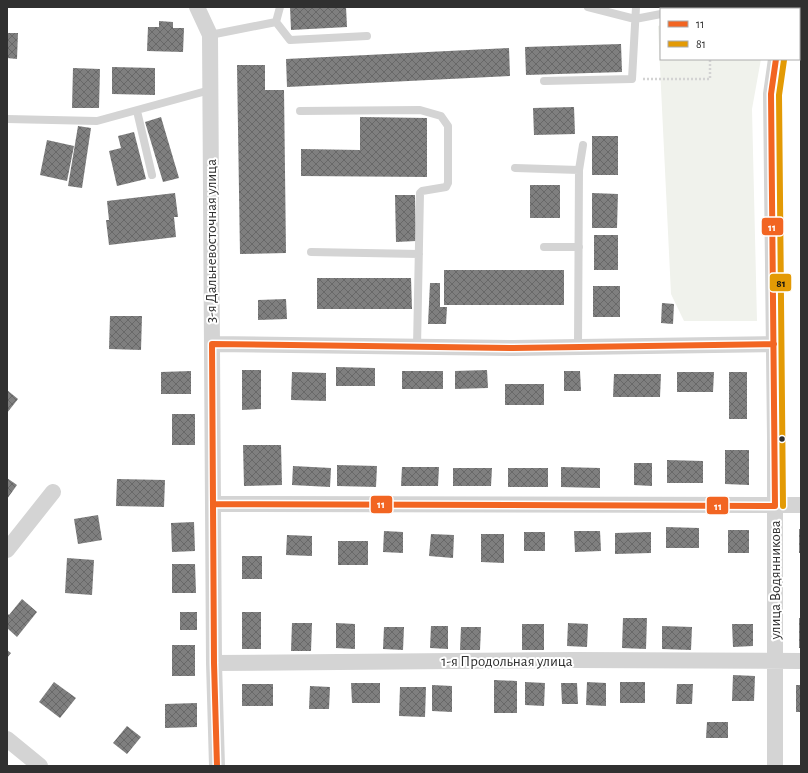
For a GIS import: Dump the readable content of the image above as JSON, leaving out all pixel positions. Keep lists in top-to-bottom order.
{
  "streets": {
    "street": ["3-я Дальневосточная улица", "улица Водянникова", "1-я Продольная улица"]
  },
  "crossings": [
    ["3-я Дальневосточная улица", "1-я Продольная улица"],
    ["улица Водянникова", "1-я Продольная улица"]
  ],
  "lines": ["transit line 11", "transit line 81"],
  "legend": ["11", "81"]
}
